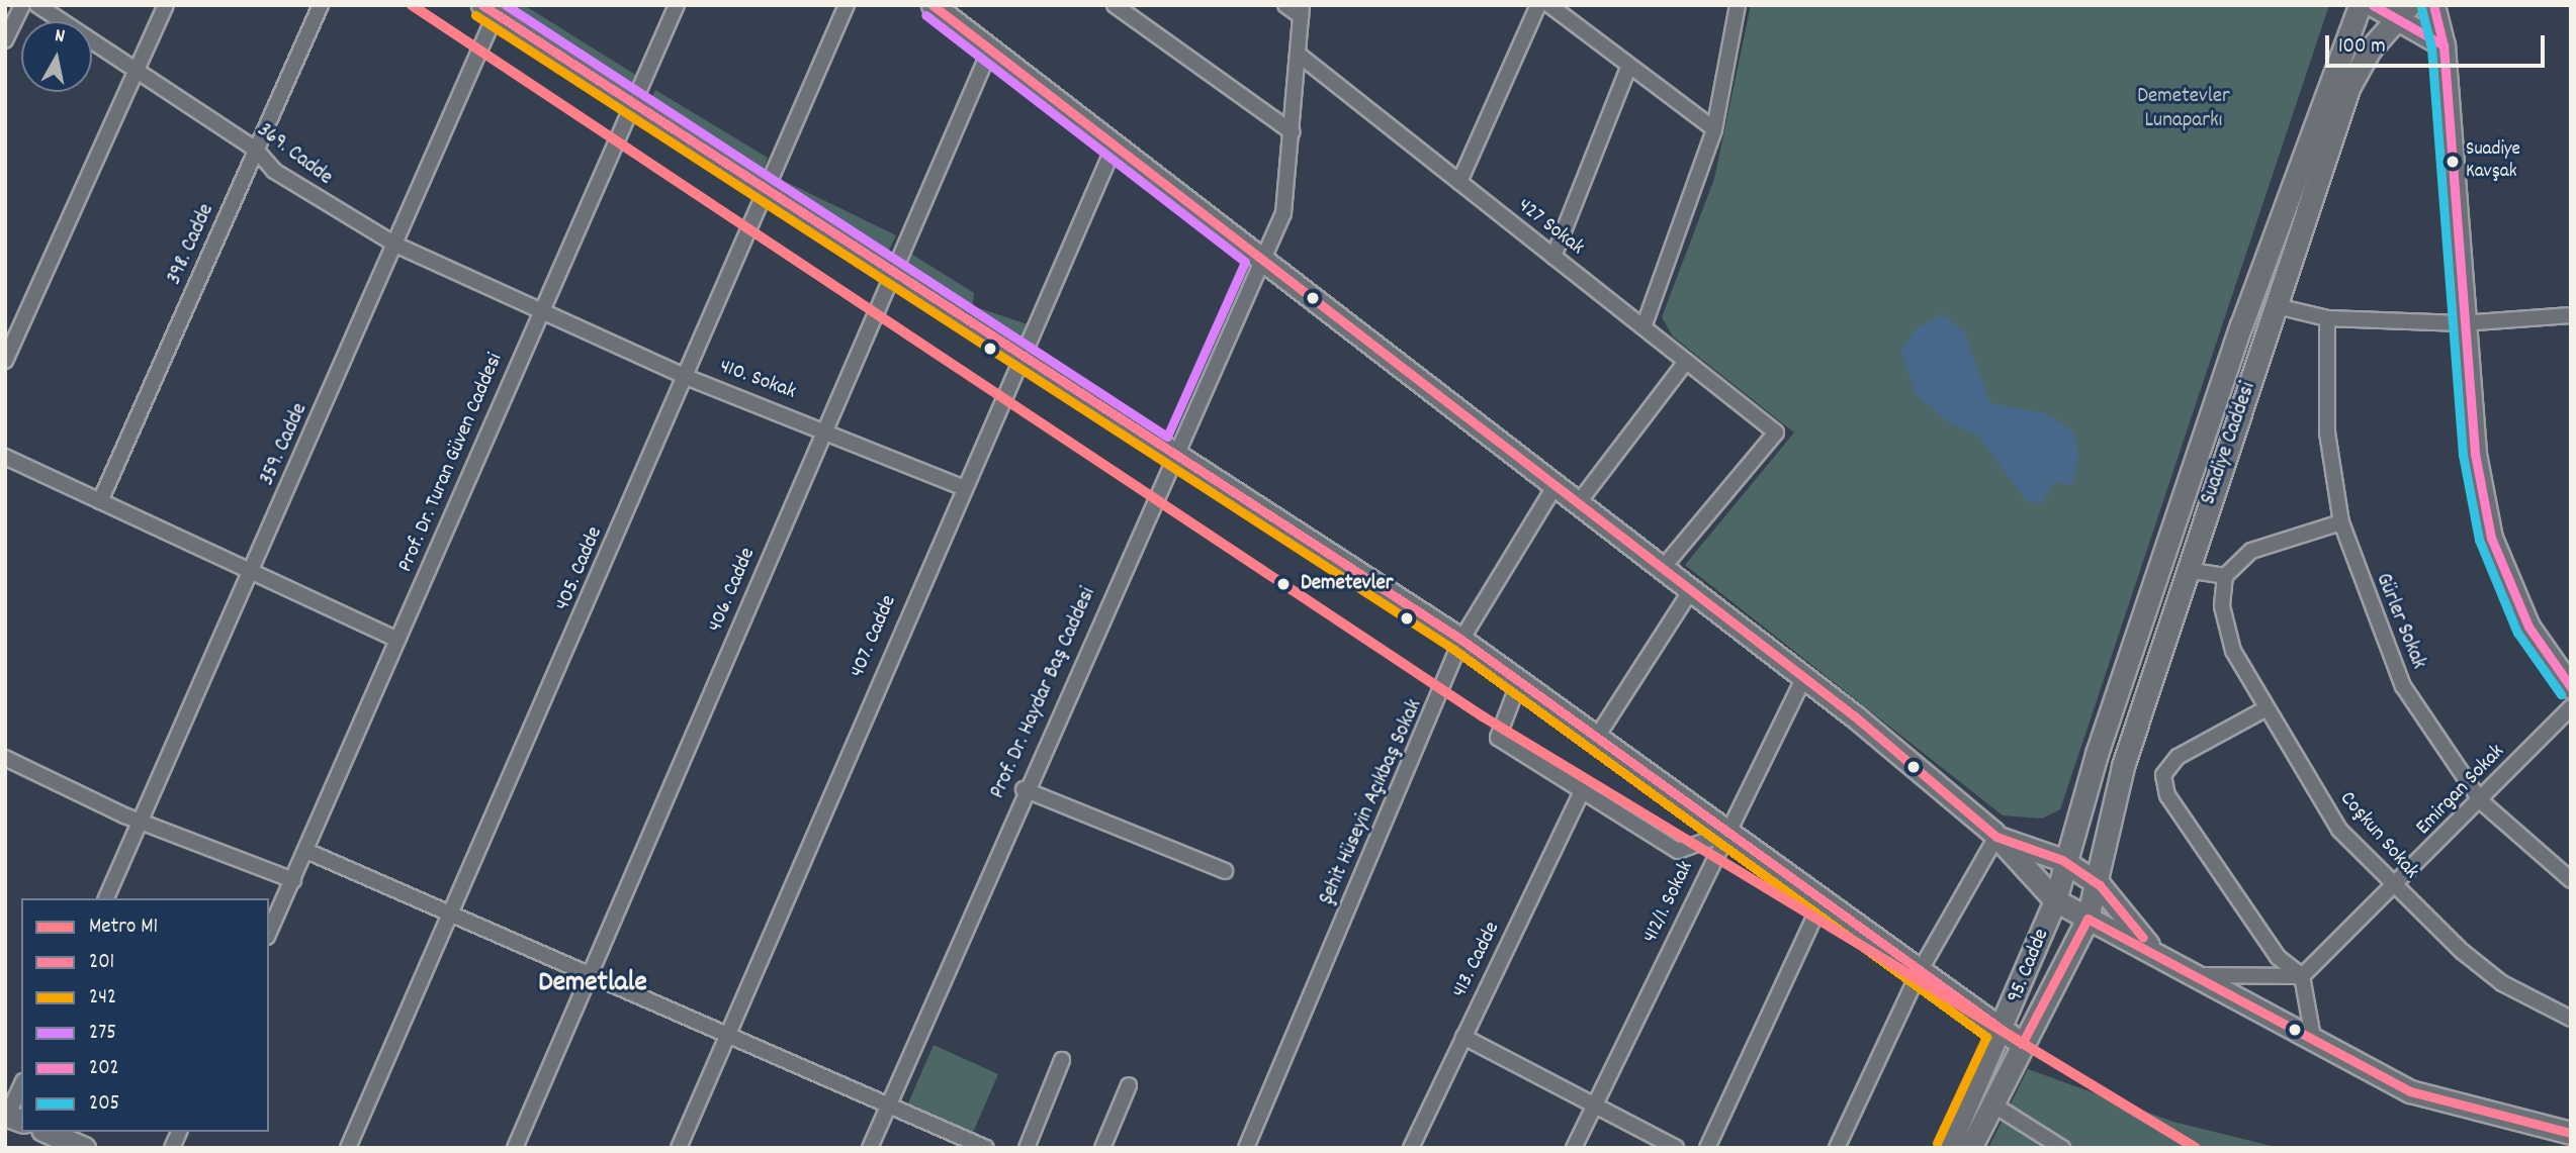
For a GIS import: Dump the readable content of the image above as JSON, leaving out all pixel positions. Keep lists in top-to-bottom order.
{
  "streets": {
    "main road": ["Suadiye Caddesi", "95. Cadde"],
    "street": [
      "369. Cadde",
      "427 Sokak",
      "398. Cadde",
      "410. Sokak",
      "359. Cadde",
      "Prof. Dr. Turan Güven Caddesi",
      "405. Cadde",
      "406. Cadde",
      "Gürler Sokak",
      "407. Cadde",
      "Prof. Dr. Haydar Baş Caddesi",
      "Emirgan Sokak",
      "Şehit Hüseyin Açıkbaş Sokak",
      "Coşkun Sokak",
      "412/1. Sokak",
      "413. Cadde"
    ]
  },
  "crossings": [
    ["369. Cadde", "398. Cadde"],
    ["369. Cadde", "410. Sokak"],
    ["369. Cadde", "359. Cadde"],
    ["369. Cadde", "Prof. Dr. Turan Güven Caddesi"],
    ["427 Sokak", "Prof. Dr. Haydar Baş Caddesi"],
    ["410. Sokak", "Prof. Dr. Turan Güven Caddesi"],
    ["410. Sokak", "405. Cadde"],
    ["410. Sokak", "406. Cadde"],
    ["410. Sokak", "407. Cadde"],
    ["Suadiye Caddesi", "95. Cadde"],
    ["Gürler Sokak", "Emirgan Sokak"],
    ["Emirgan Sokak", "Coşkun Sokak"]
  ],
  "districts": ["Demetlale"],
  "parks": ["Demetevler Lunaparkı"],
  "places": ["Suadiye Kavşak", "Demetevler"],
  "lines": [
    "metro line M1",
    "transit line 201",
    "transit line 275",
    "transit line 202",
    "transit line 205",
    "transit line 242"
  ],
  "legend": [
    "Metro M1",
    "201",
    "242",
    "275",
    "202",
    "205"
  ],
  "scale_bar": "100 m",
  "north": "top"
}
